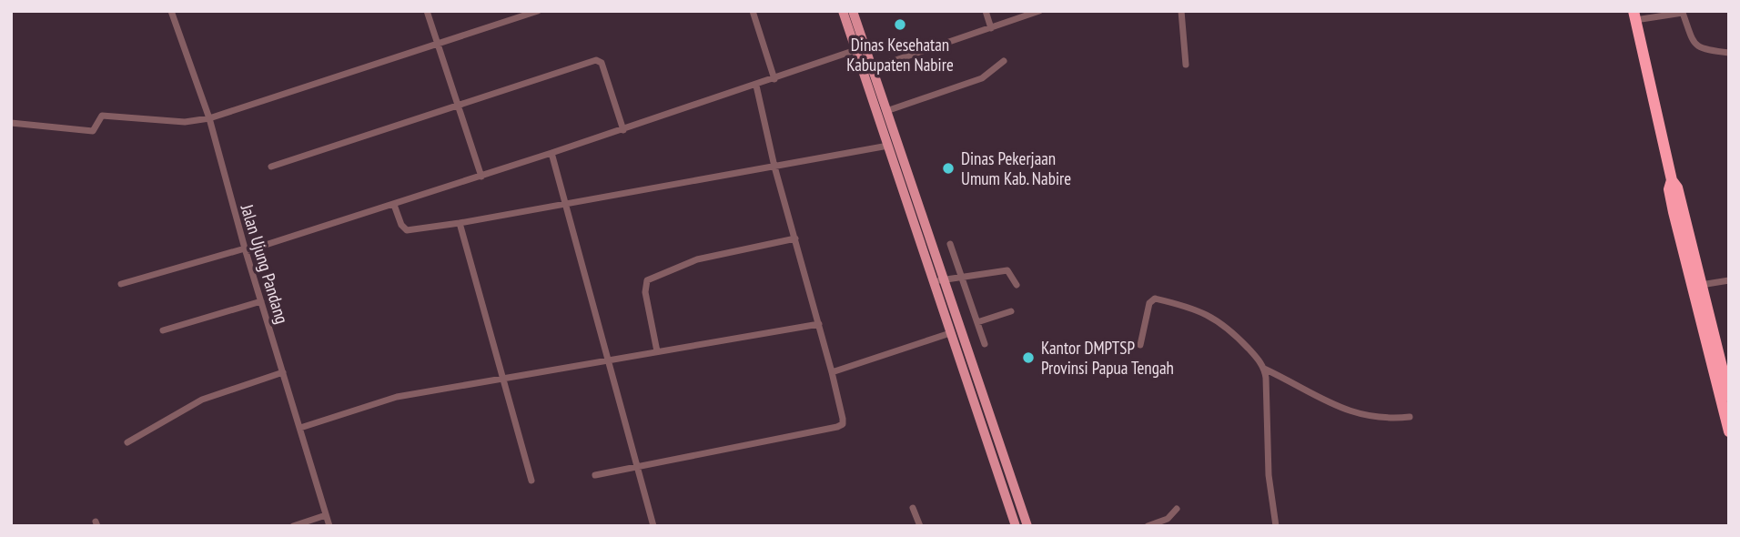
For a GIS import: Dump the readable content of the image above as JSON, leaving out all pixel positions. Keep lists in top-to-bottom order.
{
  "streets": {
    "street": ["Jalan Ujung Pandang"]
  },
  "places": ["Dinas Kesehatan Kabupaten Nabire", "Dinas Pekerjaan Umum Kab. Nabire", "Kantor DMPTSP Provinsi Papua Tengah"]
}
